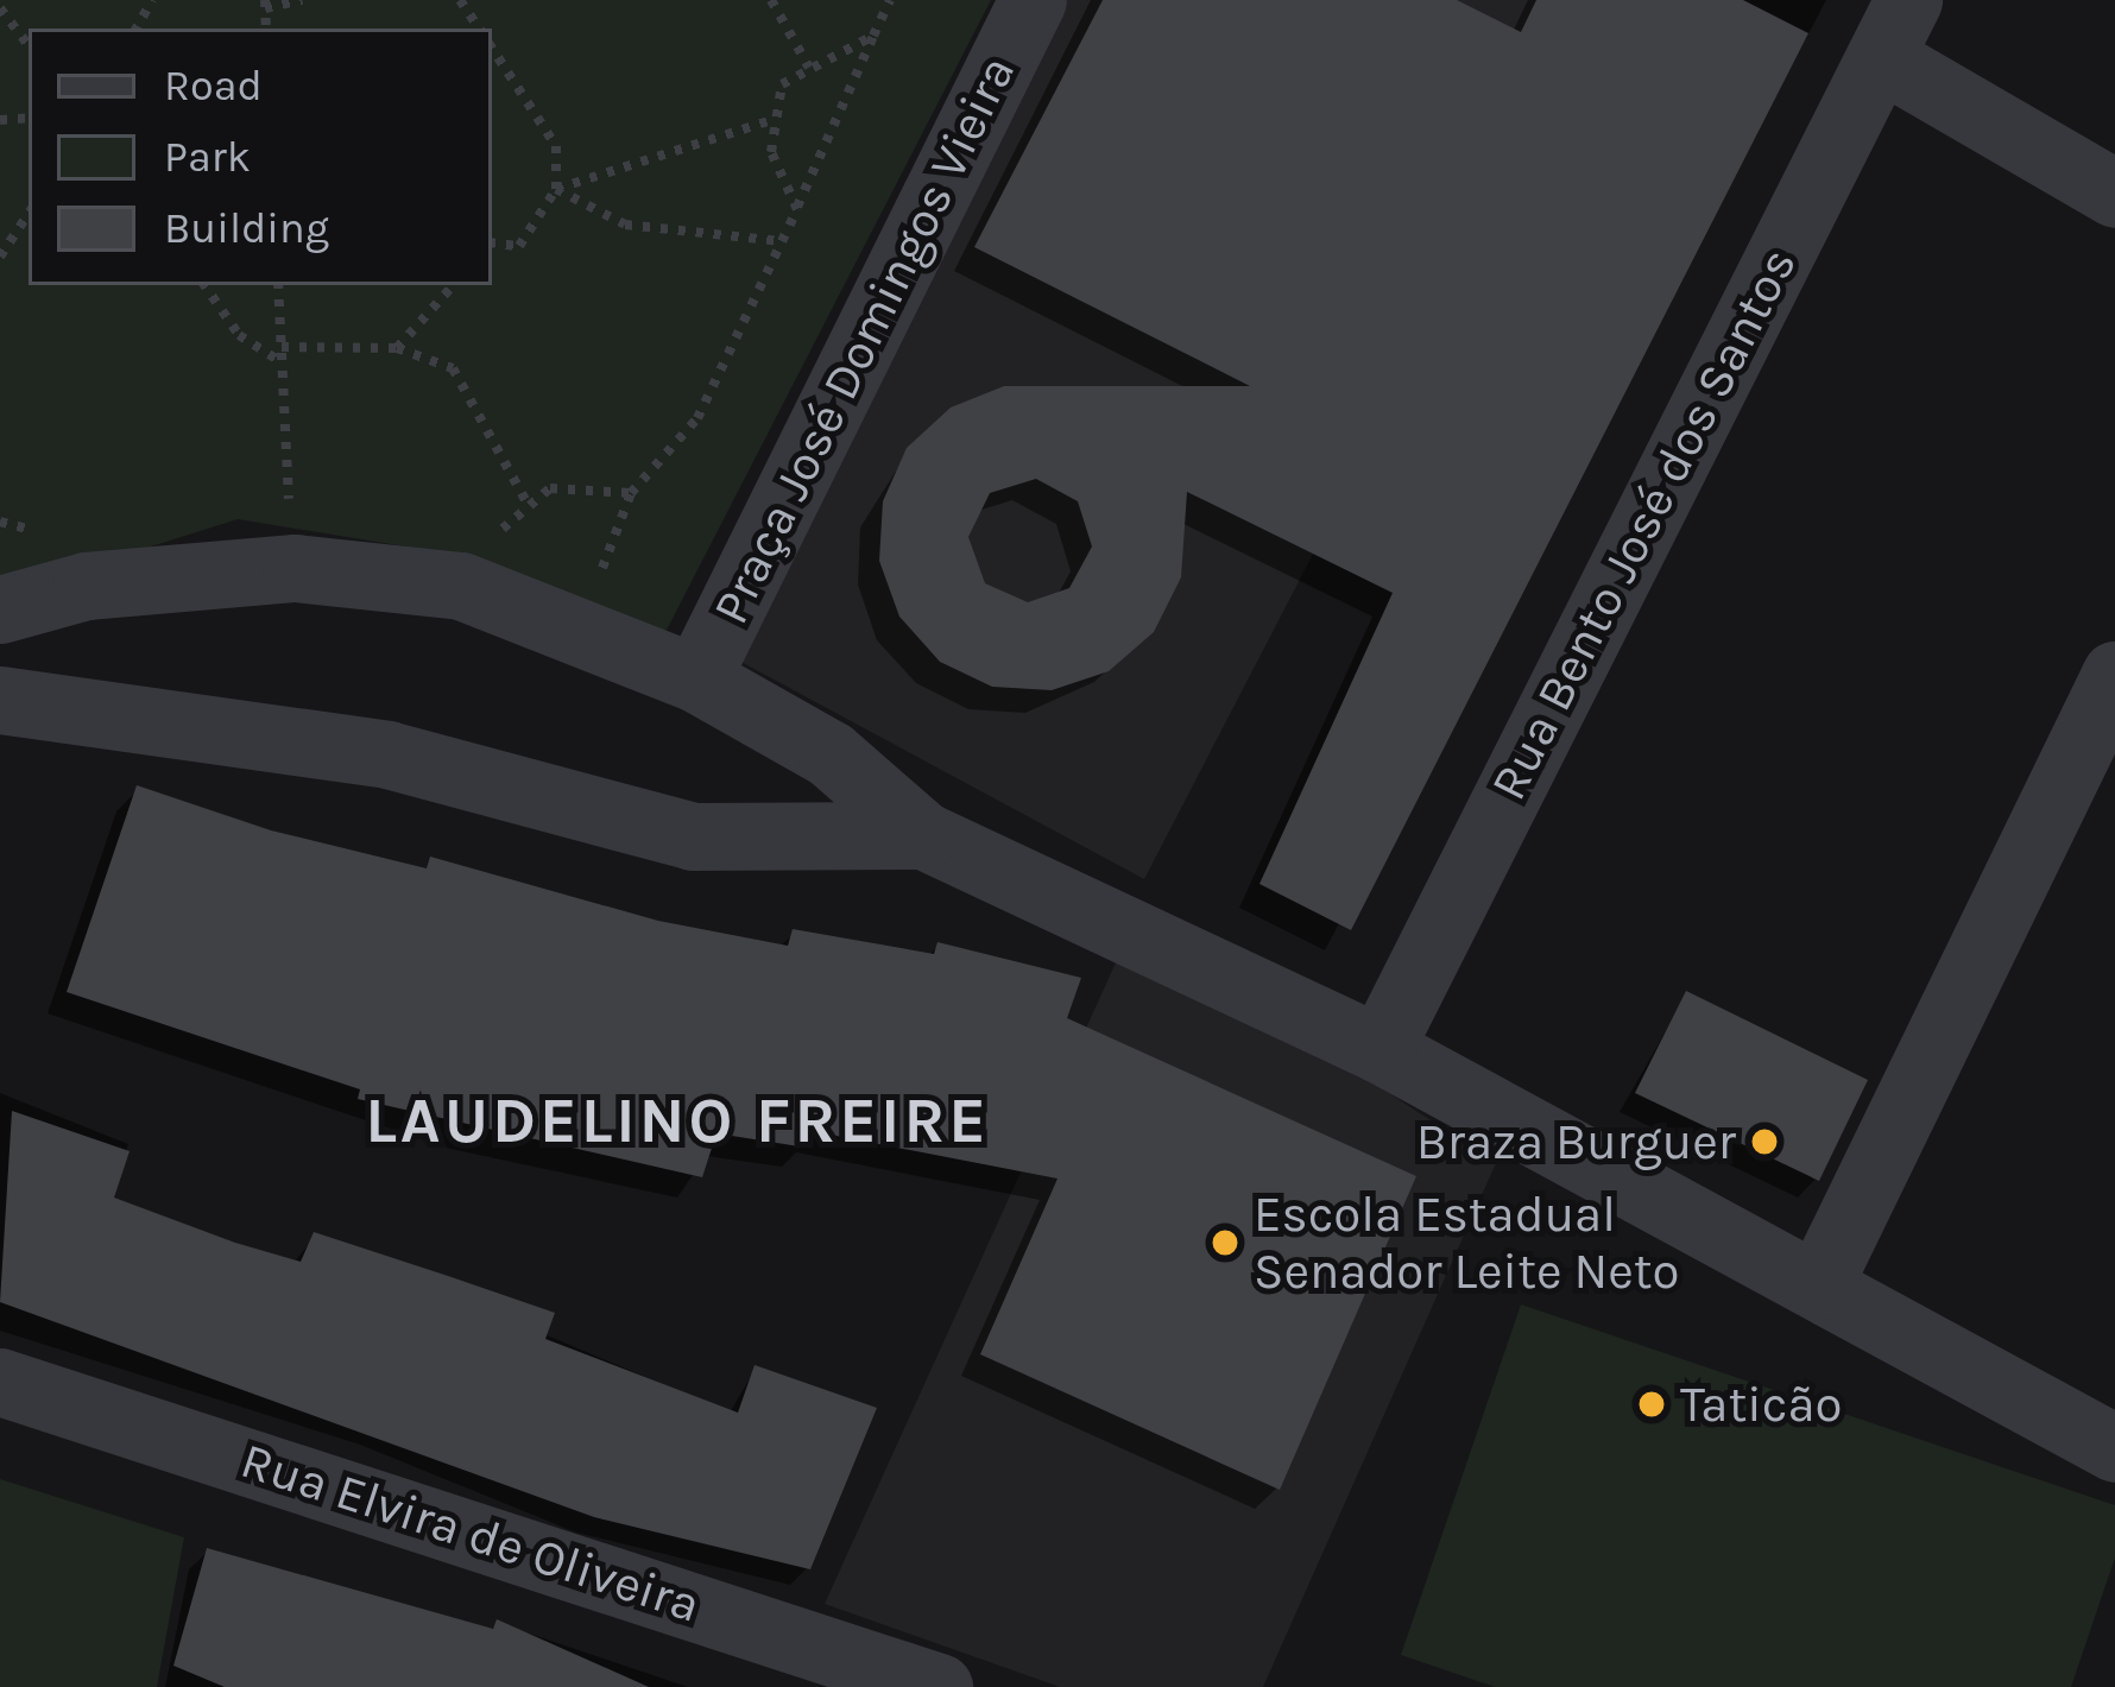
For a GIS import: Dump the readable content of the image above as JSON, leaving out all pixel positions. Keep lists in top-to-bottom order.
{
  "streets": {
    "street": ["Praça José Domingos Vieira", "Rua Bento José dos Santos", "Rua Elvira de Oliveira"]
  },
  "districts": ["LAUDELINO FREIRE"],
  "places": ["Braza Burguer", "Escola Estadual Senador Leite Neto", "Taticão"],
  "legend": ["Road", "Park", "Building"]
}
